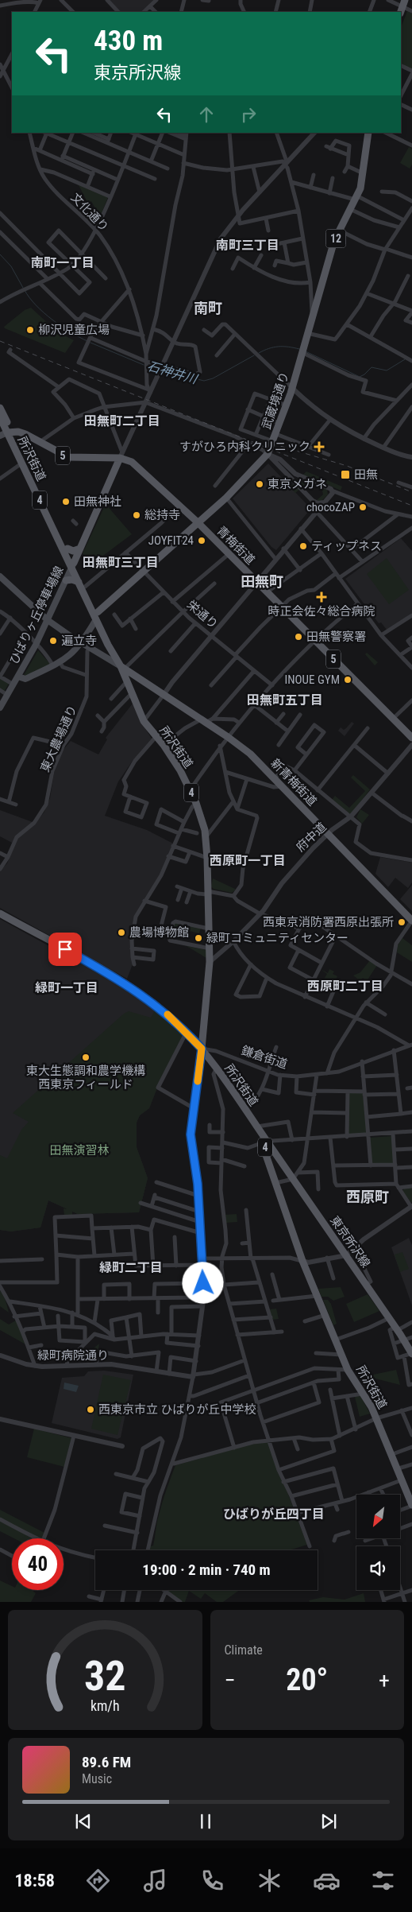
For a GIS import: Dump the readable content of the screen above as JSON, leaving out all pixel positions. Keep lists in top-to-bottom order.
{
  "streets": {
    "main road": [
      "12",
      "武蔵境通り",
      "5",
      "所沢街道",
      "4",
      "青梅街道",
      "ひばりヶ丘停車場線",
      "新青梅街道",
      "東京所沢線"
    ],
    "street": [
      "文化通り",
      "栄通り",
      "東大農場通り",
      "府中道",
      "鎌倉街道",
      "緑町病院通り"
    ]
  },
  "crossings": [
    ["武蔵境通り", "所沢街道"],
    ["武蔵境通り", "青梅街道"],
    ["武蔵境通り", "栄通り"],
    ["武蔵境通り", "ひばりヶ丘停車場線"],
    ["所沢街道", "4"],
    ["所沢街道", "青梅街道"],
    ["所沢街道", "ひばりヶ丘停車場線"],
    ["所沢街道", "新青梅街道"],
    ["所沢街道", "府中道"],
    ["所沢街道", "鎌倉街道"],
    ["所沢街道", "東京所沢線"],
    ["4", "青梅街道"],
    ["4", "鎌倉街道"],
    ["ひばりヶ丘停車場線", "新青梅街道"],
    ["東大農場通り", "新青梅街道"],
    ["新青梅街道", "府中道"]
  ],
  "districts": [
    "南町三丁目",
    "南町一丁目",
    "南町",
    "田無町二丁目",
    "田無町三丁目",
    "田無町",
    "田無町五丁目",
    "西原町一丁目",
    "西原町二丁目",
    "緑町一丁目",
    "西原町",
    "緑町二丁目",
    "ひばりが丘四丁目"
  ],
  "water": ["石神井川"],
  "parks": ["田無演習林"],
  "places": {
    "other": [
      "柳沢児童広場",
      "東京メガネ",
      "田無神社",
      "chocoZAP",
      "総持寺",
      "JOYFIT24",
      "ティップネス",
      "田無警察署",
      "遍立寺",
      "INOUE GYM",
      "西東京消防署西原出張所",
      "農場博物館",
      "緑町コミュニティセンター",
      "東大生態調和農学機構 西東京フィールド",
      "西東京市立 ひばりが丘中学校"
    ],
    "health": ["すがひろ内科クリニック", "時正会佐々総合病院"],
    "transit": ["田無"]
  },
  "north": "bottom left",
  "page": {
    "turn": ["430 m", "東京所沢線"],
    "limit": "40",
    "trip": "19:00 · 2 min · 740 m",
    "tile": "Climate",
    "heat": ["−", "20°", "+"],
    "song": ["89.6 FM", "Music"],
    "tabs": "18:58",
    "gauge": ["32", "km/h"]
  }
}
